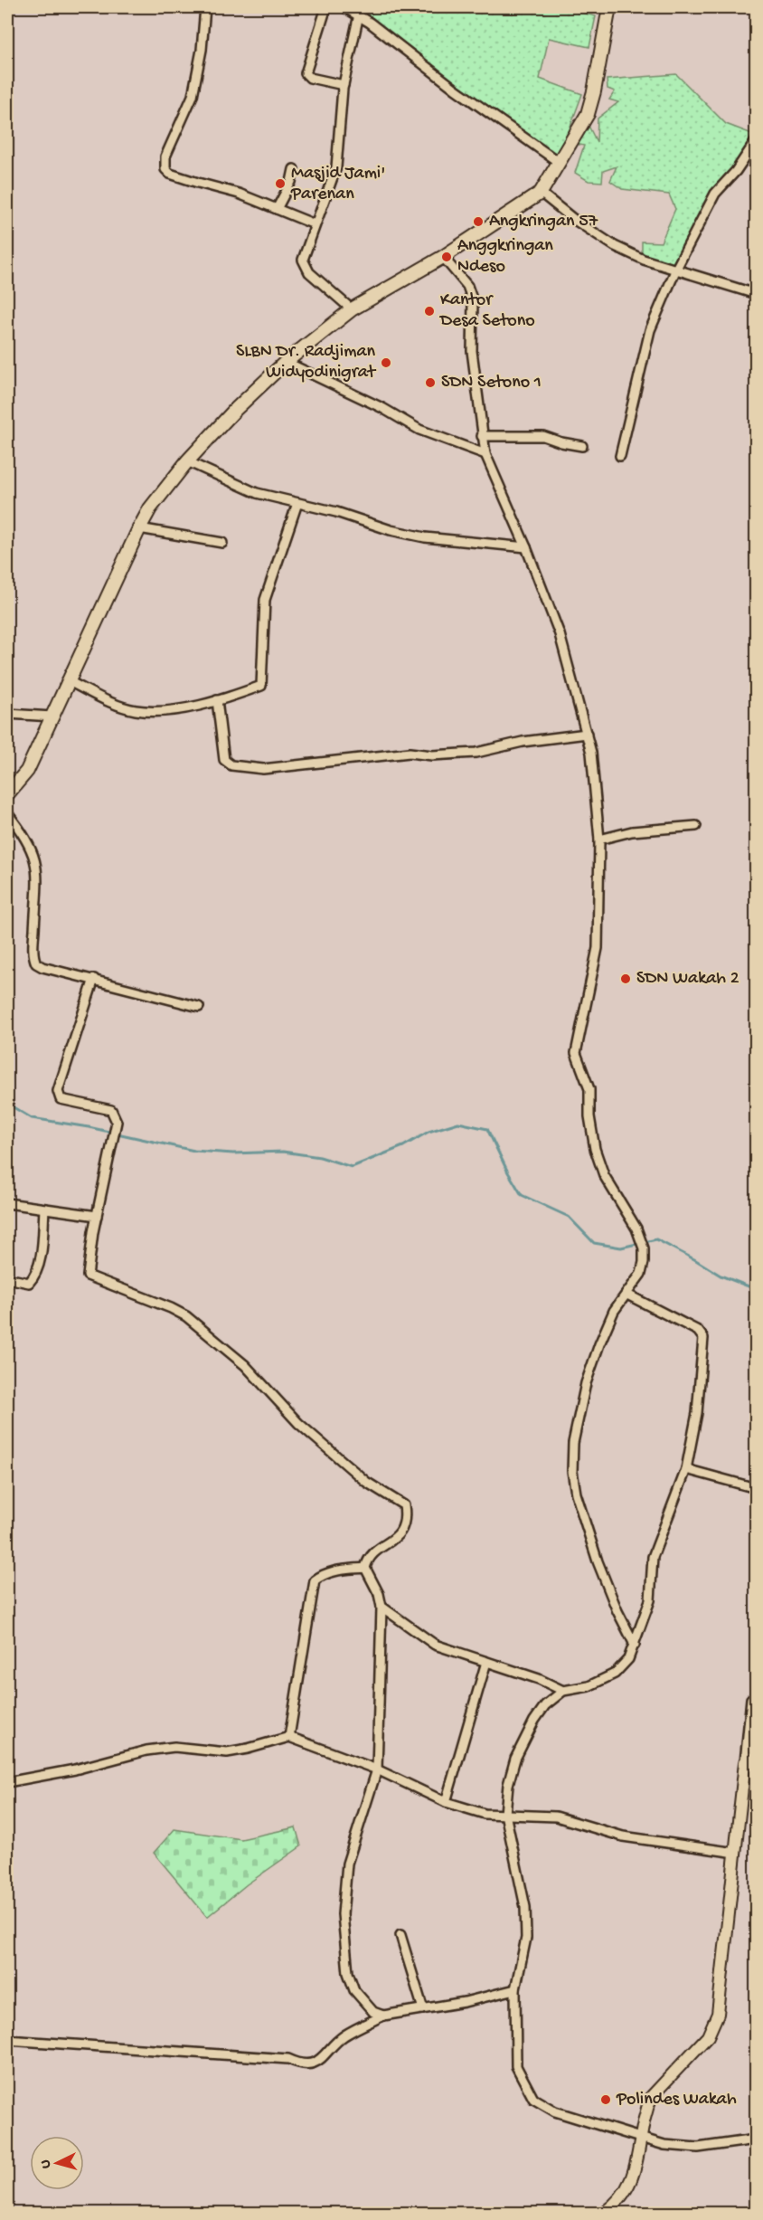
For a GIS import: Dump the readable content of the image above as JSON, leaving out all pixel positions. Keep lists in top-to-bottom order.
{
  "places": [
    "Masjid Jami' Parenan",
    "Angkringan 57",
    "Anggkringan Ndeso",
    "Kantor Desa Setono",
    "SLBN Dr. Radjiman Widyodinigrat",
    "SDN Setono 1",
    "SDN Wakah 2",
    "Polindes Wakah"
  ],
  "north": "left"
}
